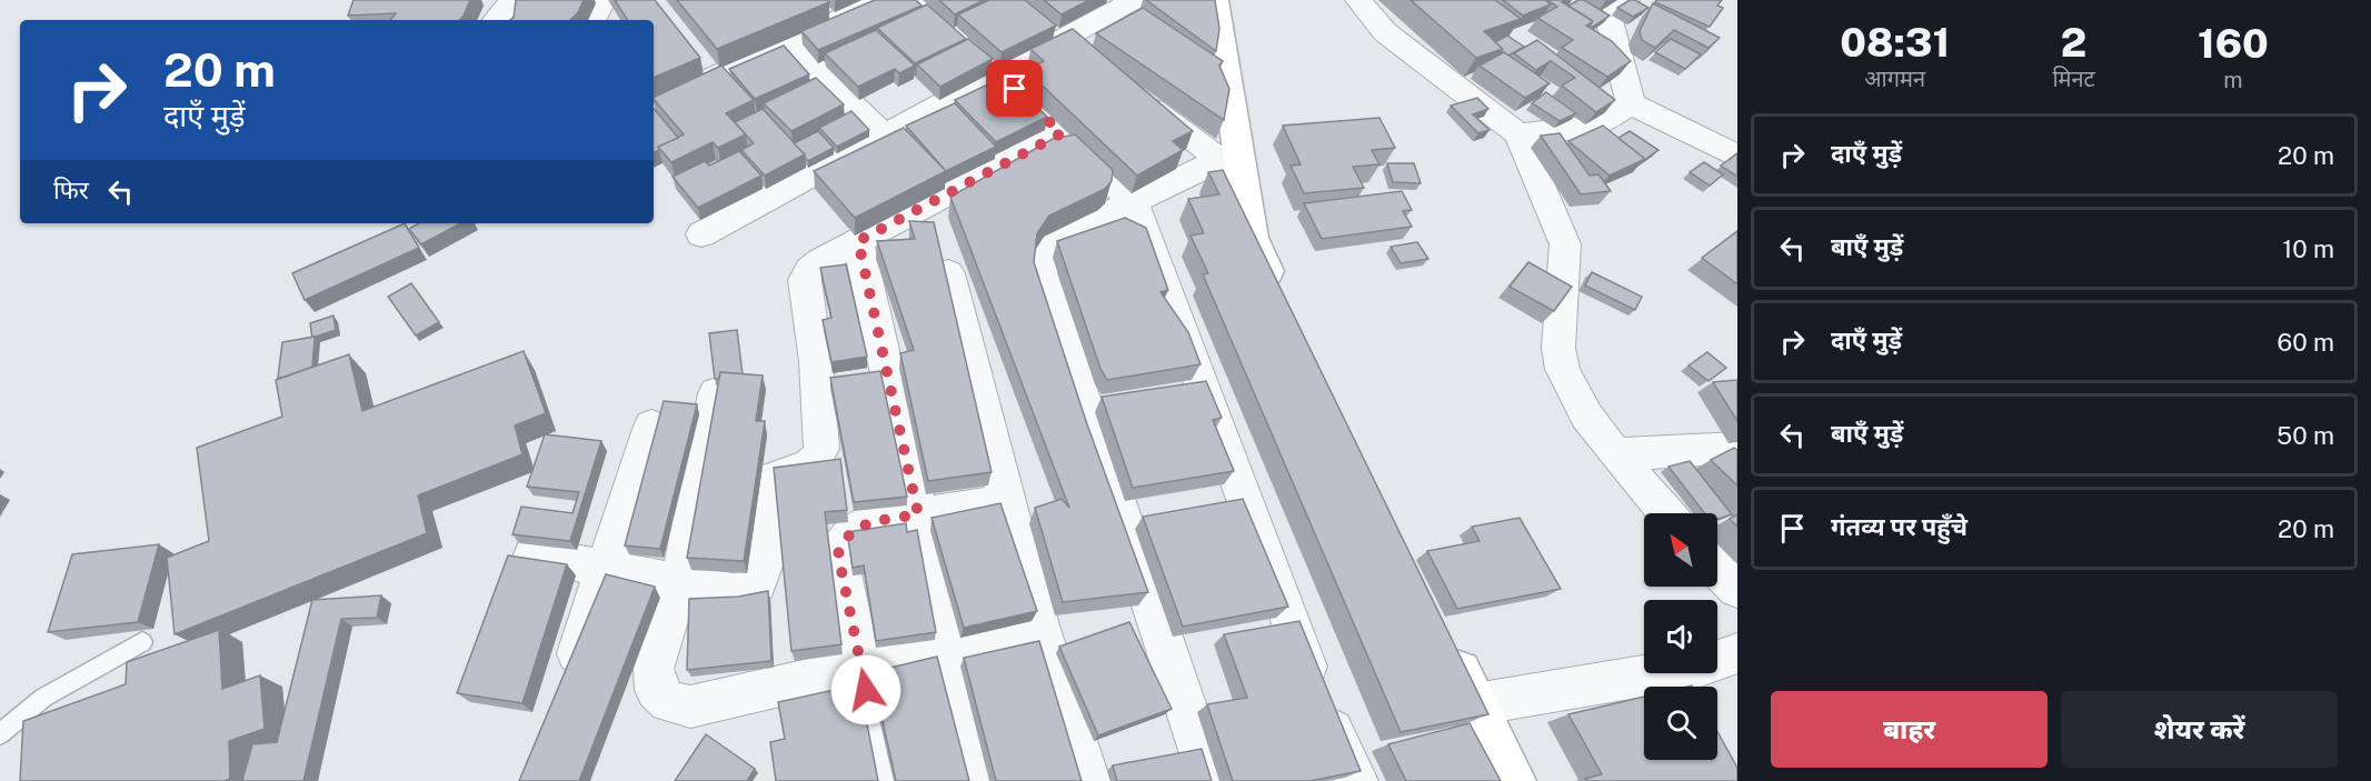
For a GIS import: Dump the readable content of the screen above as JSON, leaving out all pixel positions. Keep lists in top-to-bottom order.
{
  "north": "top left",
  "page": {
    "eta": [
      "08:31",
      "आगमन",
      "2",
      "मिनट",
      "160",
      "m"
    ],
    "turn": ["20 m", "दाएँ मुड़ें"],
    "list": [
      {
        "name": "दाएँ मुड़ें",
        "value": "20 m"
      },
      {
        "name": "बाएँ मुड़ें",
        "value": "10 m"
      },
      {
        "name": "दाएँ मुड़ें",
        "value": "60 m"
      },
      {
        "name": "बाएँ मुड़ें",
        "value": "50 m"
      },
      {
        "name": "गंतव्य पर पहुँचे",
        "value": "20 m"
      }
    ],
    "then": "फिर",
    "buttons": ["बाहर", "शेयर करें"]
  }
}
